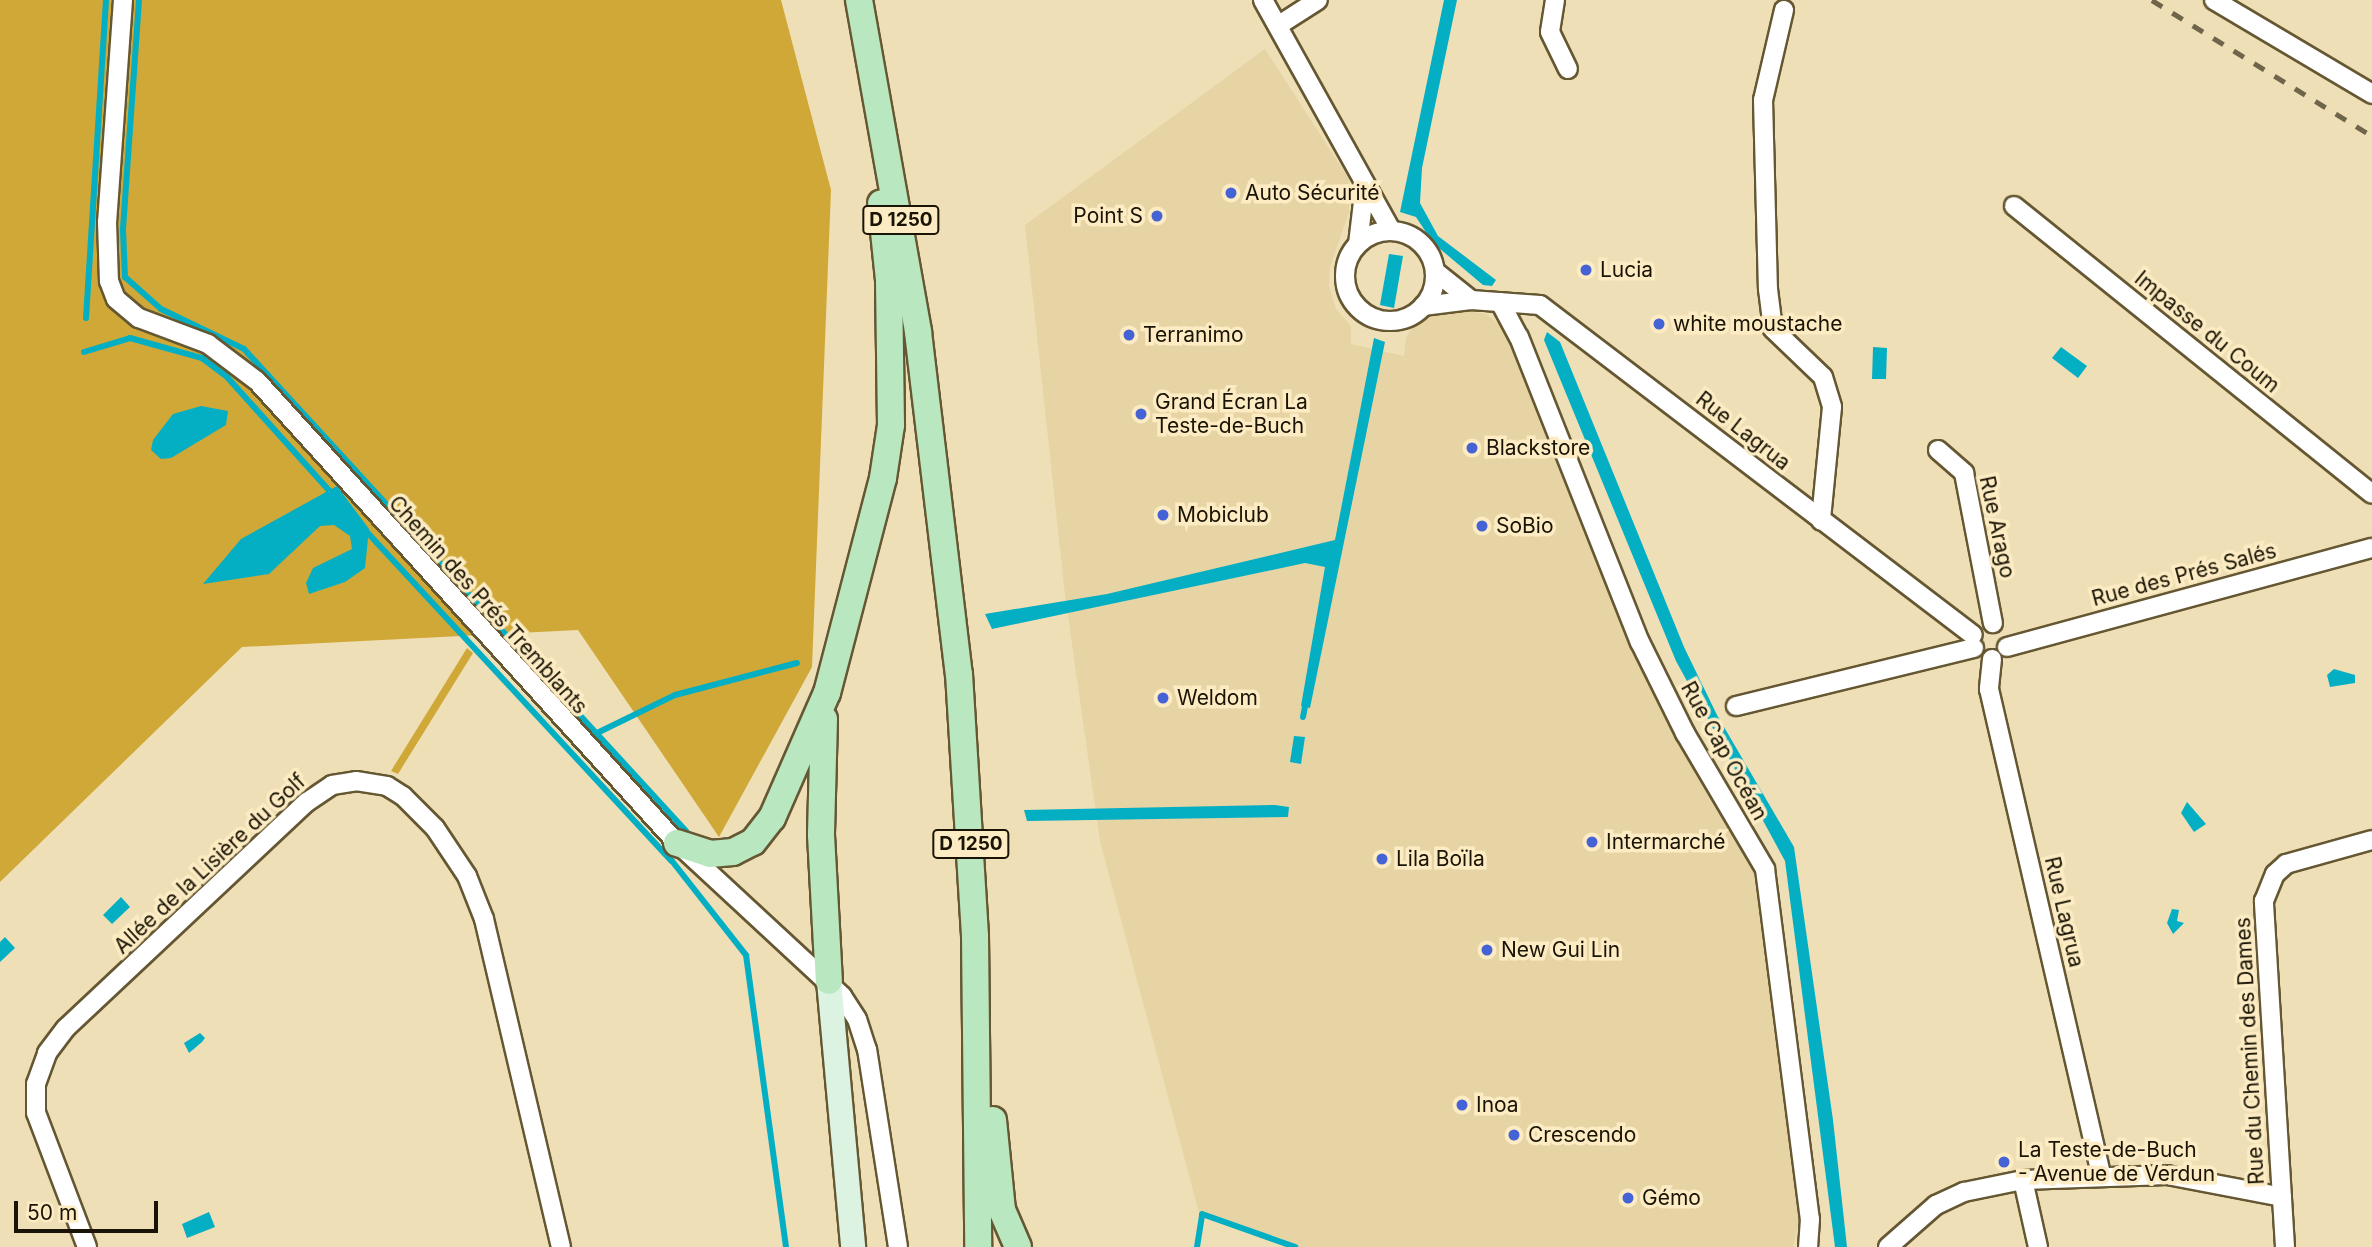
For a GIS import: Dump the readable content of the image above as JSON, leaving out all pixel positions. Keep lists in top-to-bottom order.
{
  "streets": {
    "main road": ["D 1250"],
    "street": [
      "Impasse du Coum",
      "Rue Lagrua",
      "Rue Arago",
      "Rue des Prés Salés",
      "Chemin des Prés Tremblants",
      "Rue Cap Océan",
      "Allée de la Lisière du Golf",
      "Rue du Chemin des Dames"
    ]
  },
  "crossings": [
    ["Rue Lagrua", "Rue Arago"],
    ["Rue Lagrua", "Rue des Prés Salés"],
    ["Rue Lagrua", "Rue Cap Océan"],
    ["Rue Arago", "Rue des Prés Salés"]
  ],
  "places": [
    "Auto Sécurité",
    "Point S",
    "Lucia",
    "white moustache",
    "Terranimo",
    "Grand Écran La Teste-de-Buch",
    "Blackstore",
    "Mobiclub",
    "SoBio",
    "Weldom",
    "Intermarché",
    "Lila Boïla",
    "New Gui Lin",
    "Inoa",
    "Crescendo",
    "La Teste-de-Buch - Avenue de Verdun",
    "Gémo"
  ],
  "scale_bar": "50 m"
}
